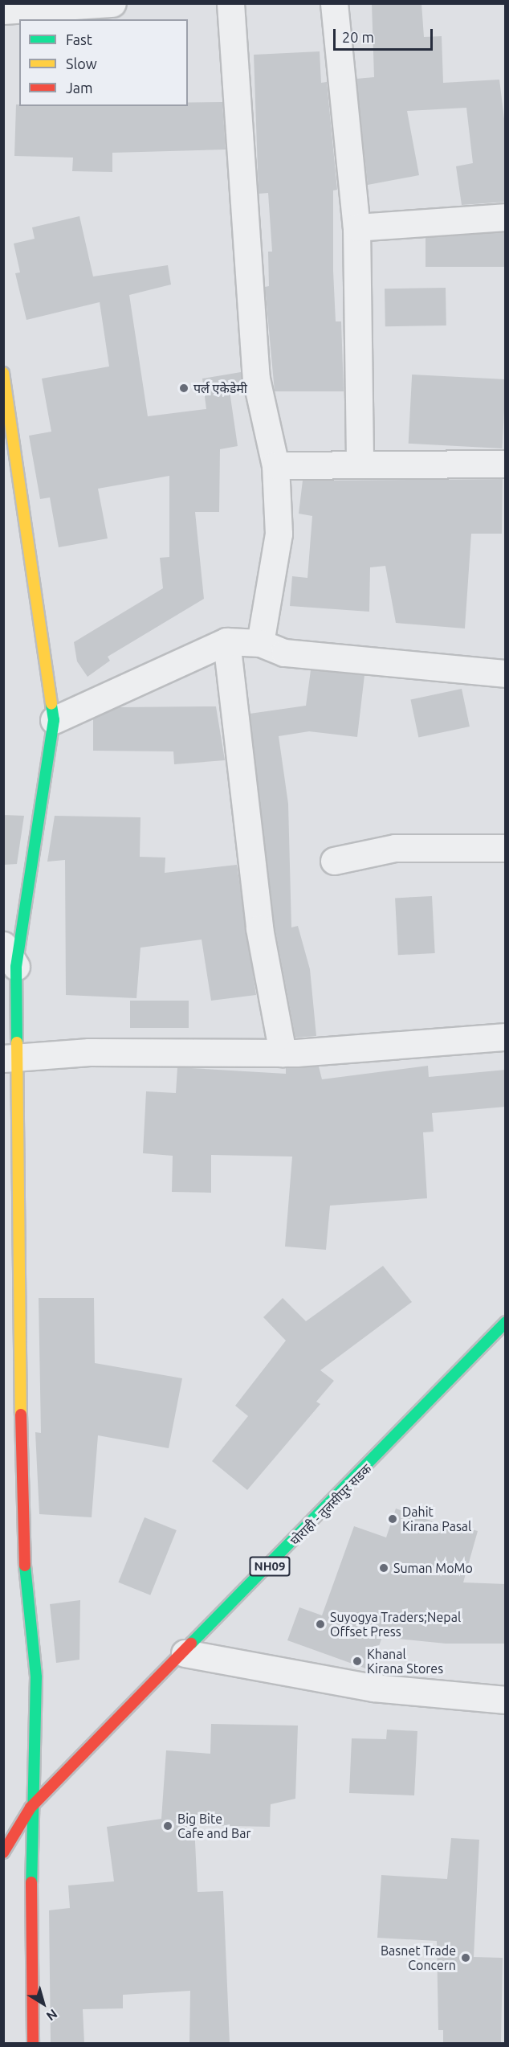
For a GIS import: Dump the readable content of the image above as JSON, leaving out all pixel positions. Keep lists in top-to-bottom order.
{
  "streets": {
    "street": ["घोराही - तुलसीपुर सडक", "NH09"]
  },
  "places": [
    "पर्ल एकेडेमी",
    "Dahit Kirana Pasal",
    "Suman MoMo",
    "Suyogya Traders;Nepal Offset Press",
    "Khanal Kirana Stores",
    "Big Bite Cafe and Bar",
    "Basnet Trade Concern"
  ],
  "legend": ["Fast", "Slow", "Jam"],
  "scale_bar": "20 m",
  "north": "bottom right"
}
